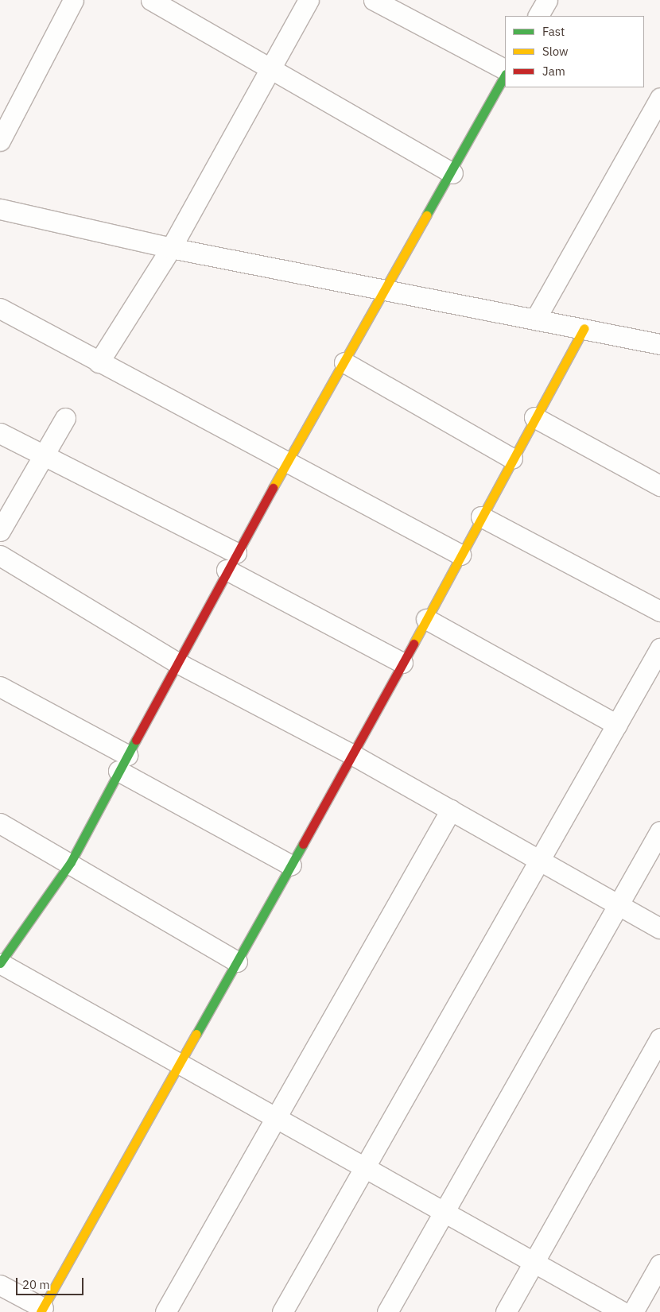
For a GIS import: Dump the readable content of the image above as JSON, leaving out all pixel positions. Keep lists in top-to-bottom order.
{
  "legend": ["Fast", "Slow", "Jam"],
  "scale_bar": "20 m"
}
